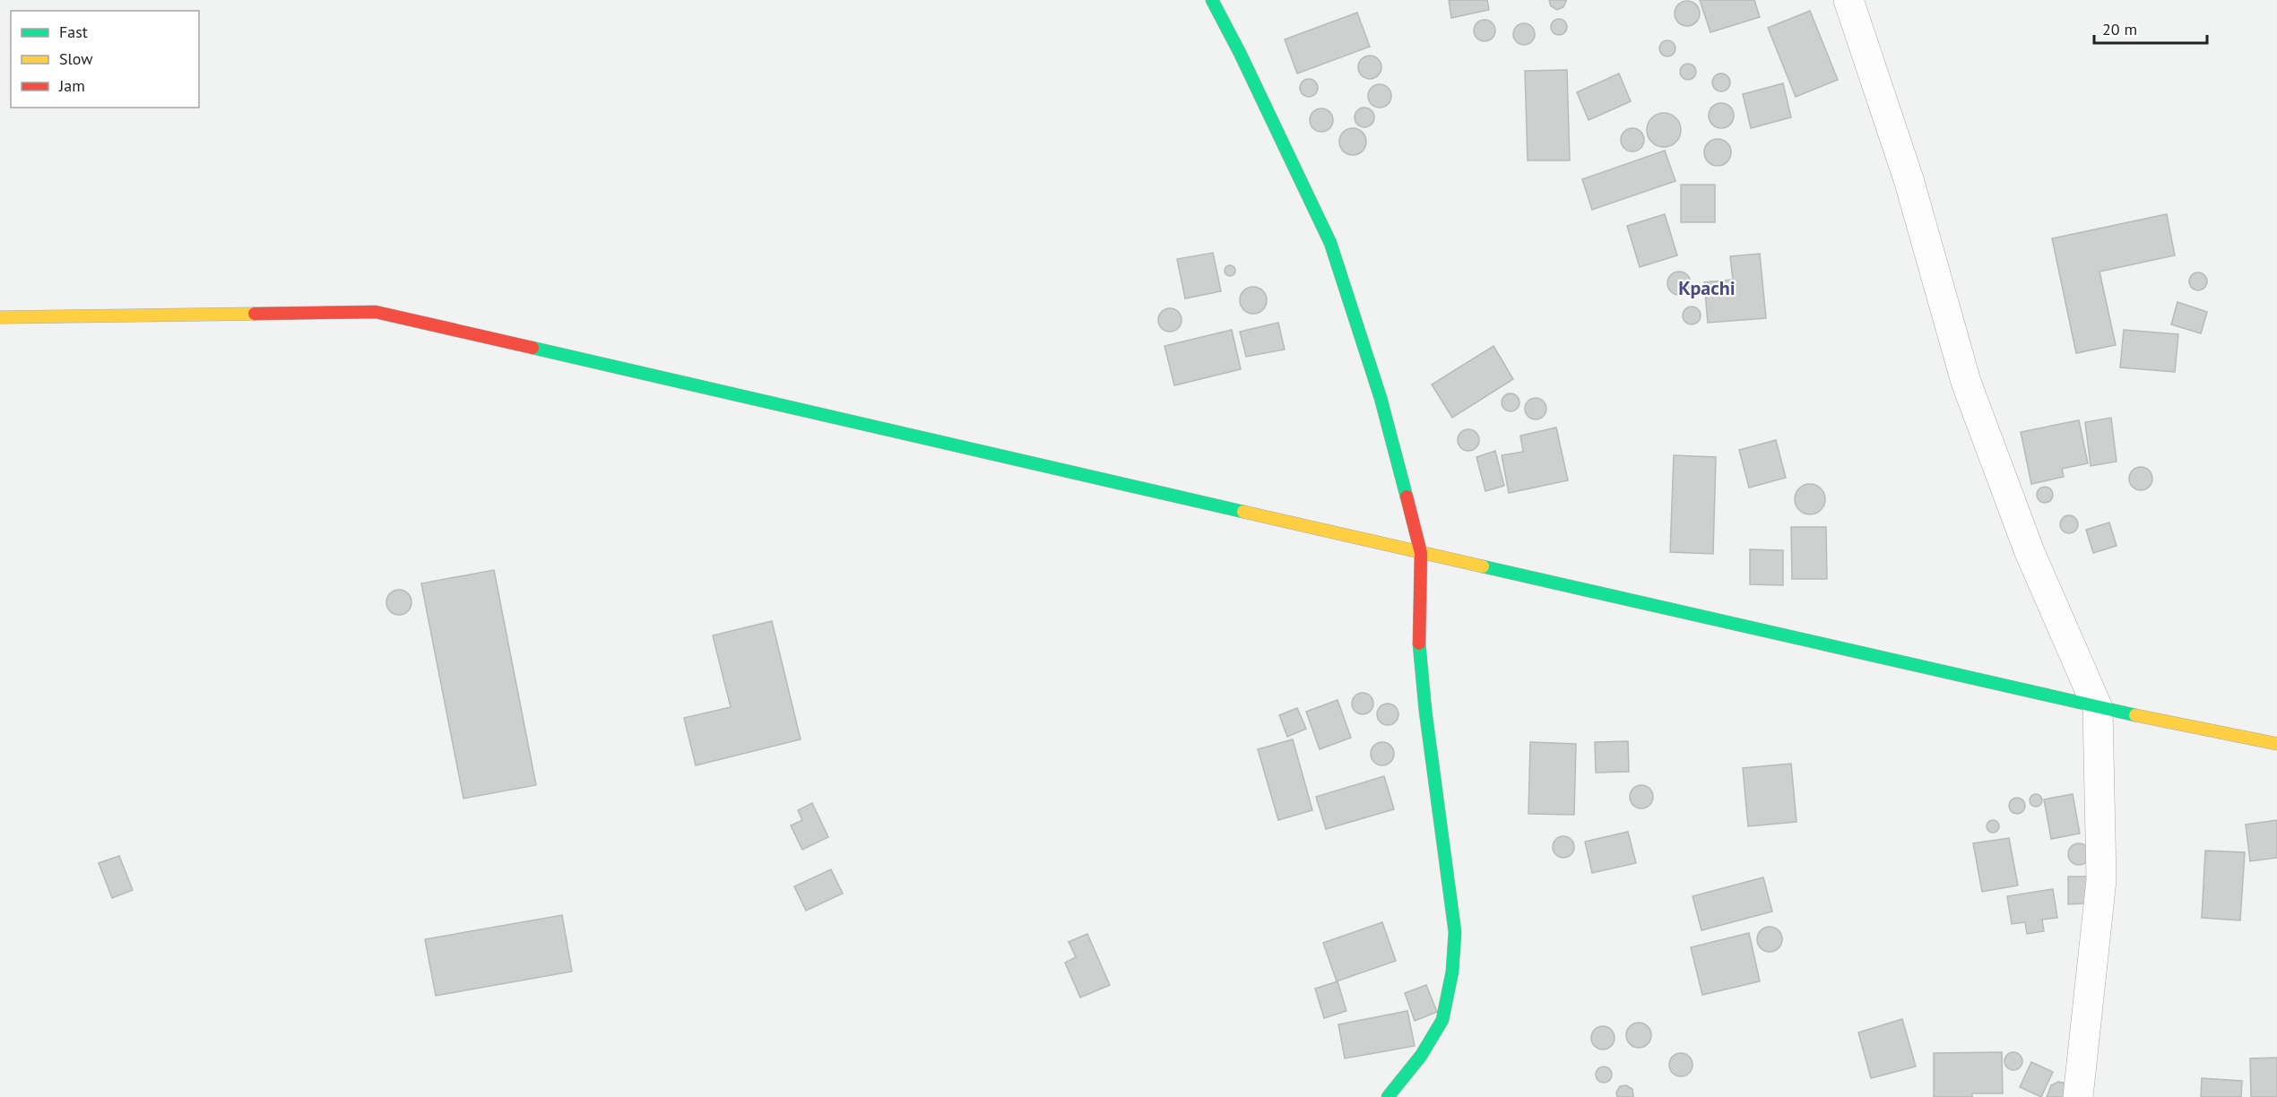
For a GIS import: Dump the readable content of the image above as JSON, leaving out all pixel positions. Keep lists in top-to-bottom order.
{
  "districts": ["Kpachi"],
  "legend": ["Fast", "Slow", "Jam"],
  "scale_bar": "20 m"
}
